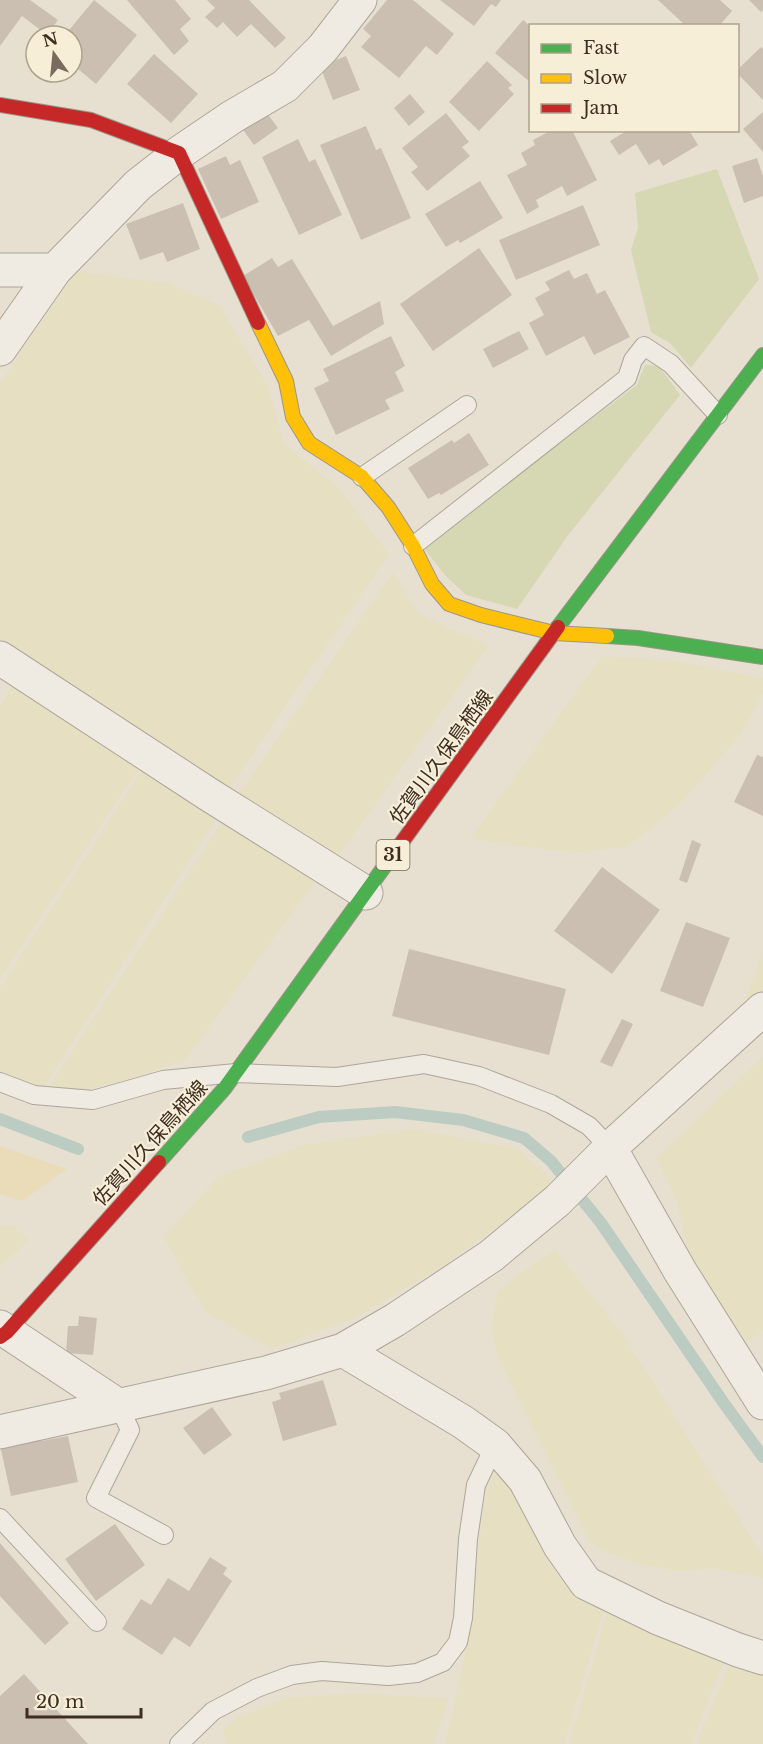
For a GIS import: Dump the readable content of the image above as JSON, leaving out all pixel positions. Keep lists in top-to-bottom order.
{
  "streets": {
    "main road": ["佐賀川久保鳥栖線", "31"]
  },
  "legend": ["Fast", "Slow", "Jam"],
  "scale_bar": "20 m",
  "north": "top"
}
